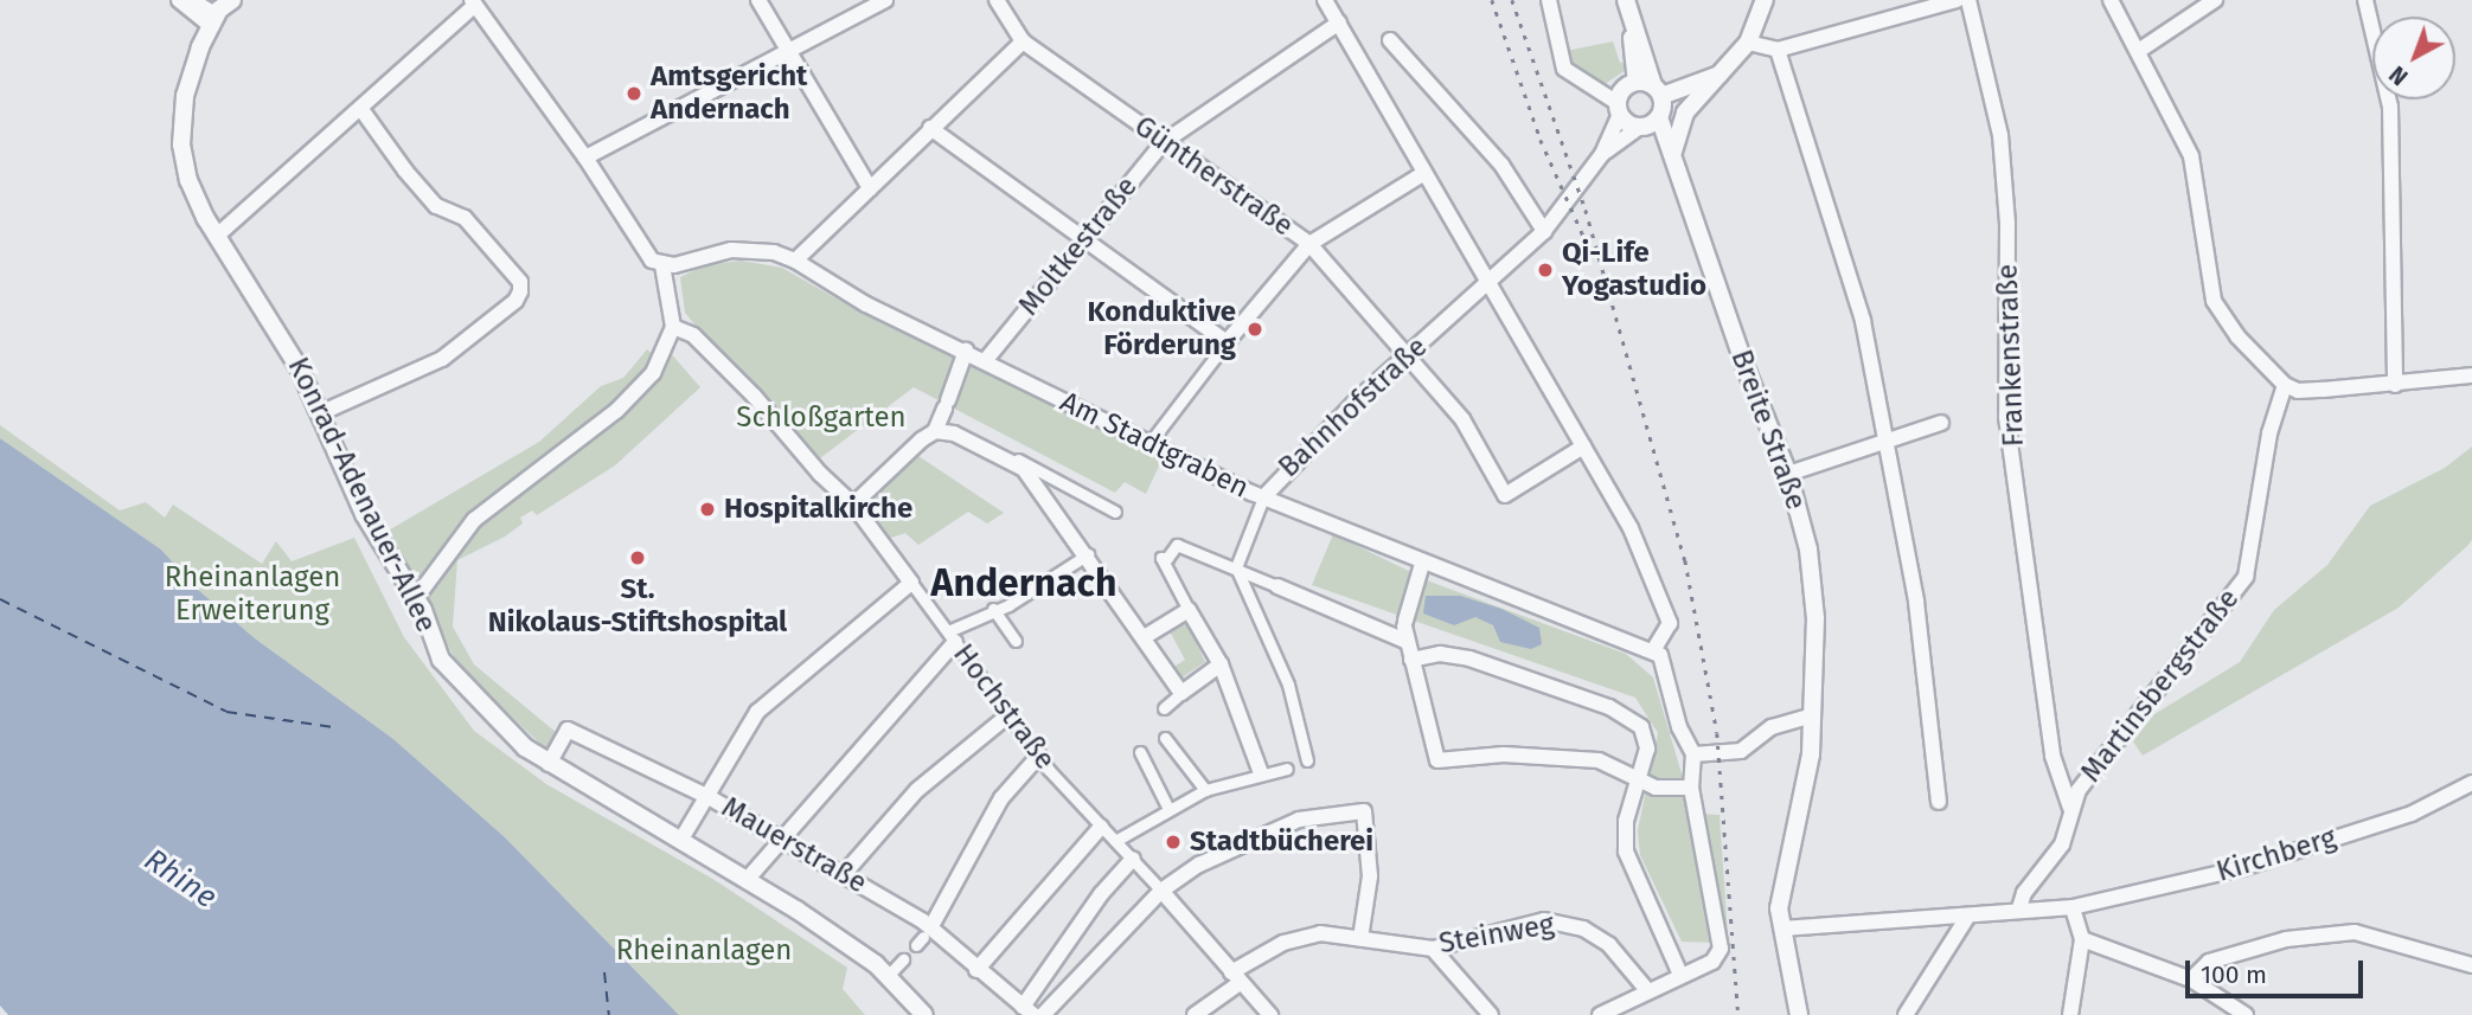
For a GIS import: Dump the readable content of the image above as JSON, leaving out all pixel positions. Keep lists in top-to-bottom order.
{
  "streets": {
    "street": [
      "Güntherstraße",
      "Moltkestraße",
      "Frankenstraße",
      "Bahnhofstraße",
      "Breite Straße",
      "Am Stadtgraben",
      "Konrad-Adenauer-Allee",
      "Martinsbergstraße",
      "Hochstraße",
      "Mauerstraße",
      "Kirchberg",
      "Steinweg"
    ]
  },
  "crossings": [
    ["Güntherstraße", "Moltkestraße"],
    ["Güntherstraße", "Bahnhofstraße"],
    ["Moltkestraße", "Am Stadtgraben"],
    ["Frankenstraße", "Martinsbergstraße"],
    ["Bahnhofstraße", "Breite Straße"],
    ["Bahnhofstraße", "Am Stadtgraben"],
    ["Breite Straße", "Kirchberg"],
    ["Konrad-Adenauer-Allee", "Mauerstraße"],
    ["Martinsbergstraße", "Kirchberg"],
    ["Hochstraße", "Steinweg"]
  ],
  "districts": ["Andernach"],
  "water": ["Rhine"],
  "parks": ["Schloßgarten", "Rheinanlagen Erweiterung", "Rheinanlagen"],
  "places": [
    "Amtsgericht Andernach",
    "Qi-Life Yogastudio",
    "Konduktive Förderung",
    "Hospitalkirche",
    "St. Nikolaus-Stiftshospital",
    "Stadtbücherei"
  ],
  "scale_bar": "100 m",
  "north": "bottom left"
}
